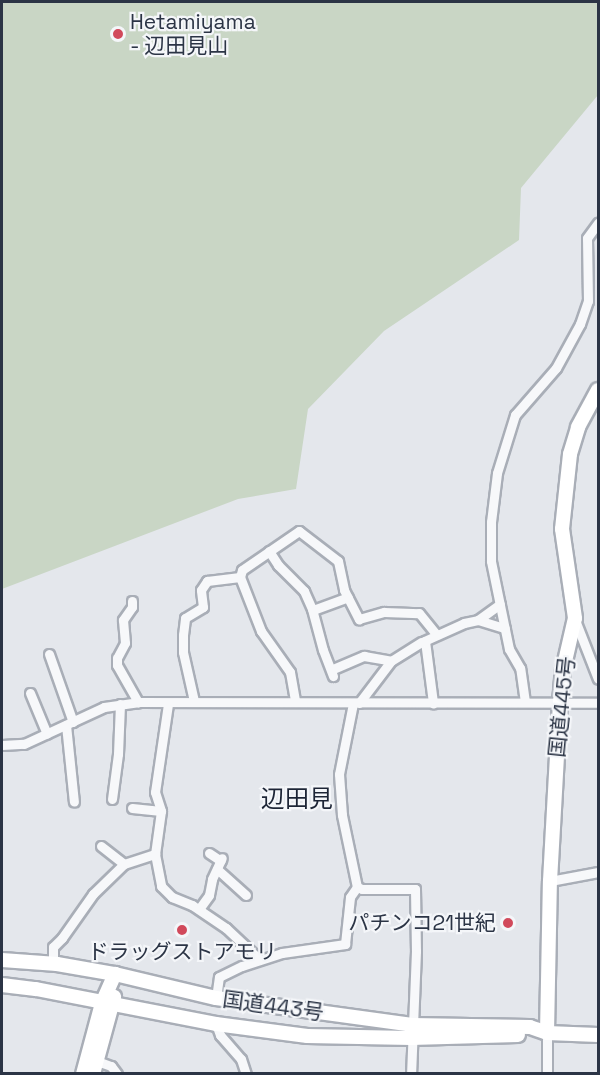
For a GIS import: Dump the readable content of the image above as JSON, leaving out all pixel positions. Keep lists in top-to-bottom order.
{
  "streets": {
    "highway": ["国道445号", "国道443号"]
  },
  "crossings": [
    ["国道445号", "国道443号"]
  ],
  "districts": ["辺田見"],
  "places": ["Hetamiyama - 辺田見山", "パチンコ21世紀", "ドラッグストアモリ"]
}
